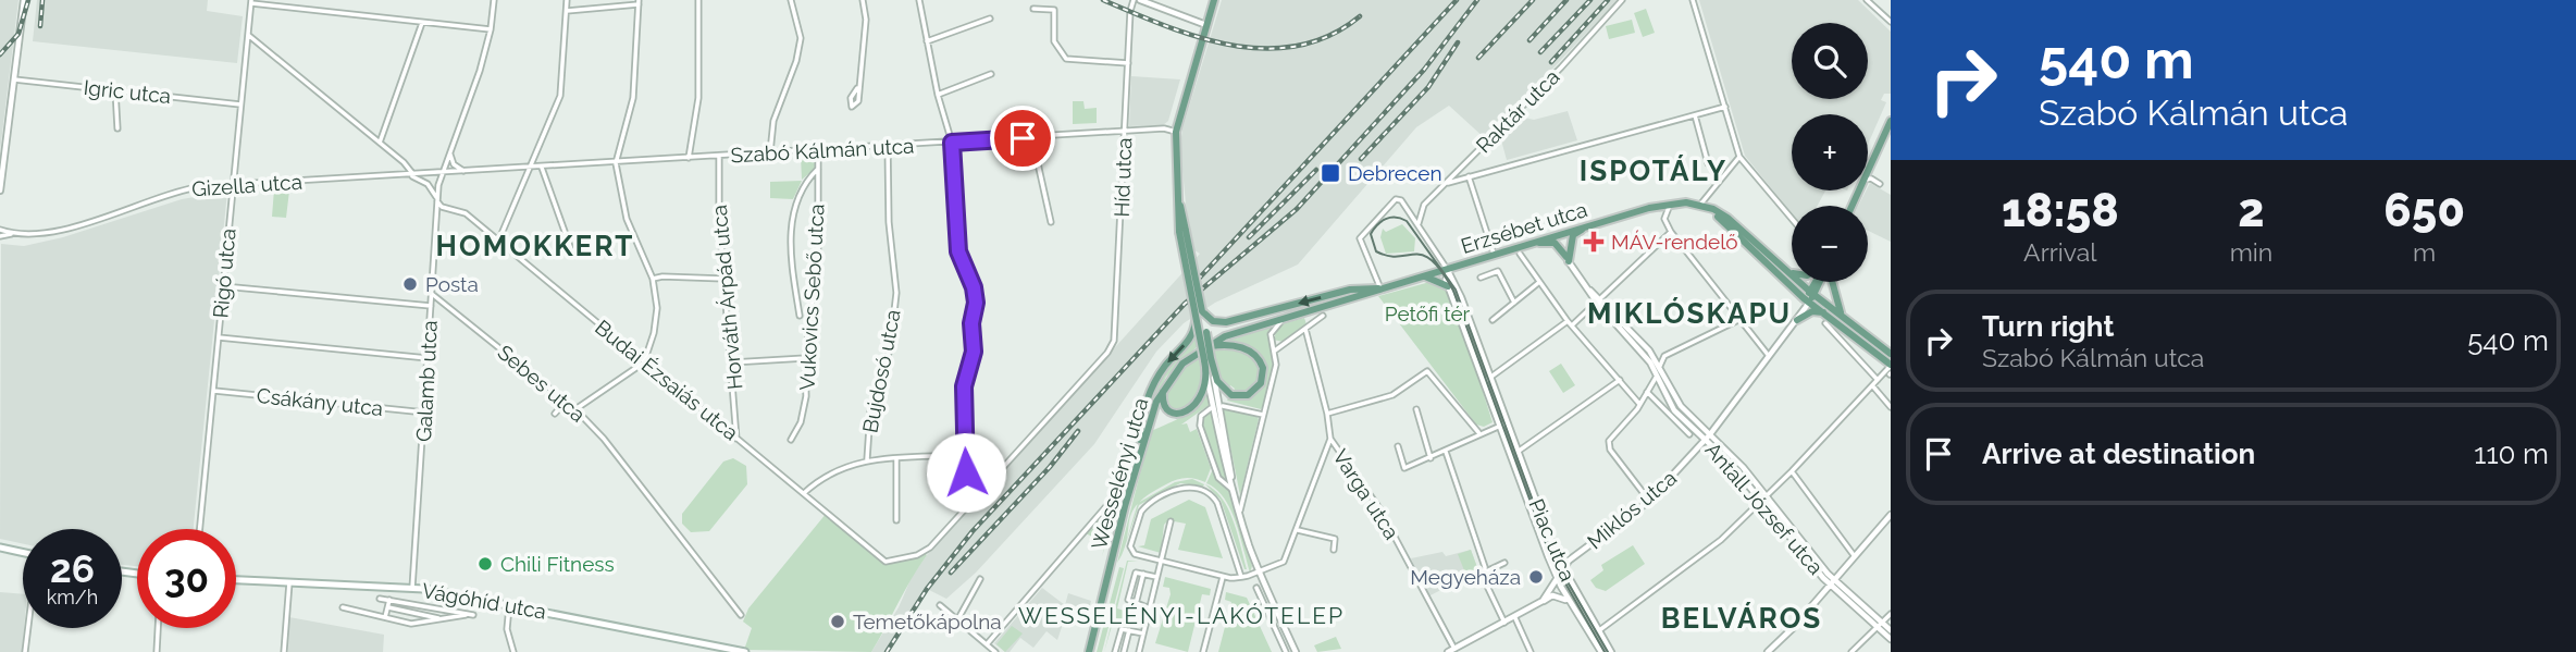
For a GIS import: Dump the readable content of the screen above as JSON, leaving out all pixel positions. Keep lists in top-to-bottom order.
{
  "streets": {
    "main road": ["Erzsébet utca", "Wesselényi utca", "Vágóhíd utca"],
    "street": [
      "Igric utca",
      "Raktár utca",
      "Szabó Kálmán utca",
      "Híd utca",
      "Gizella utca",
      "Rigó utca",
      "Horváth Árpád utca",
      "Vukovics Sebő utca",
      "Bujdosó utca",
      "Budai Ézsaiás utca",
      "Galamb utca",
      "Sebes utca",
      "Csákány utca",
      "Varga utca",
      "Antall József utca",
      "Miklós utca",
      "Piac utca"
    ]
  },
  "crossings": [
    ["Igric utca", "Rigó utca"],
    ["Szabó Kálmán utca", "Híd utca"],
    ["Szabó Kálmán utca", "Gizella utca"],
    ["Szabó Kálmán utca", "Horváth Árpád utca"],
    ["Szabó Kálmán utca", "Vukovics Sebő utca"],
    ["Szabó Kálmán utca", "Bujdosó utca"],
    ["Szabó Kálmán utca", "Galamb utca"],
    ["Híd utca", "Budai Ézsaiás utca"],
    ["Gizella utca", "Rigó utca"],
    ["Gizella utca", "Budai Ézsaiás utca"],
    ["Gizella utca", "Galamb utca"],
    ["Erzsébet utca", "Wesselényi utca"],
    ["Erzsébet utca", "Antall József utca"],
    ["Rigó utca", "Csákány utca"],
    ["Horváth Árpád utca", "Budai Ézsaiás utca"],
    ["Budai Ézsaiás utca", "Galamb utca"],
    ["Galamb utca", "Sebes utca"],
    ["Galamb utca", "Csákány utca"],
    ["Galamb utca", "Vágóhíd utca"],
    ["Antall József utca", "Miklós utca"],
    ["Miklós utca", "Piac utca"]
  ],
  "districts": [
    "ISPOTÁLY",
    "HOMOKKERT",
    "MIKLÓSKAPU",
    "WESSELÉNYI-LAKÓTELEP",
    "BELVÁROS"
  ],
  "parks": ["Petőfi tér"],
  "places": {
    "transit": ["Debrecen"],
    "health": ["MÁV-rendelő"],
    "other": [
      "Posta",
      "Chili Fitness",
      "Megyeháza",
      "Temetőkápolna"
    ]
  },
  "page": {
    "turn": ["540 m", "Szabó Kálmán utca"],
    "map_buttons": ["+", "−"],
    "eta": [
      "18:58",
      "Arrival",
      "2",
      "min",
      "650",
      "m"
    ],
    "list": [
      {
        "name": "Turn right",
        "note": "Szabó Kálmán utca",
        "value": "540 m"
      },
      {
        "name": "Arrive at destination",
        "value": "110 m"
      }
    ],
    "speed": "26 km/h",
    "limit": "30"
  }
}
